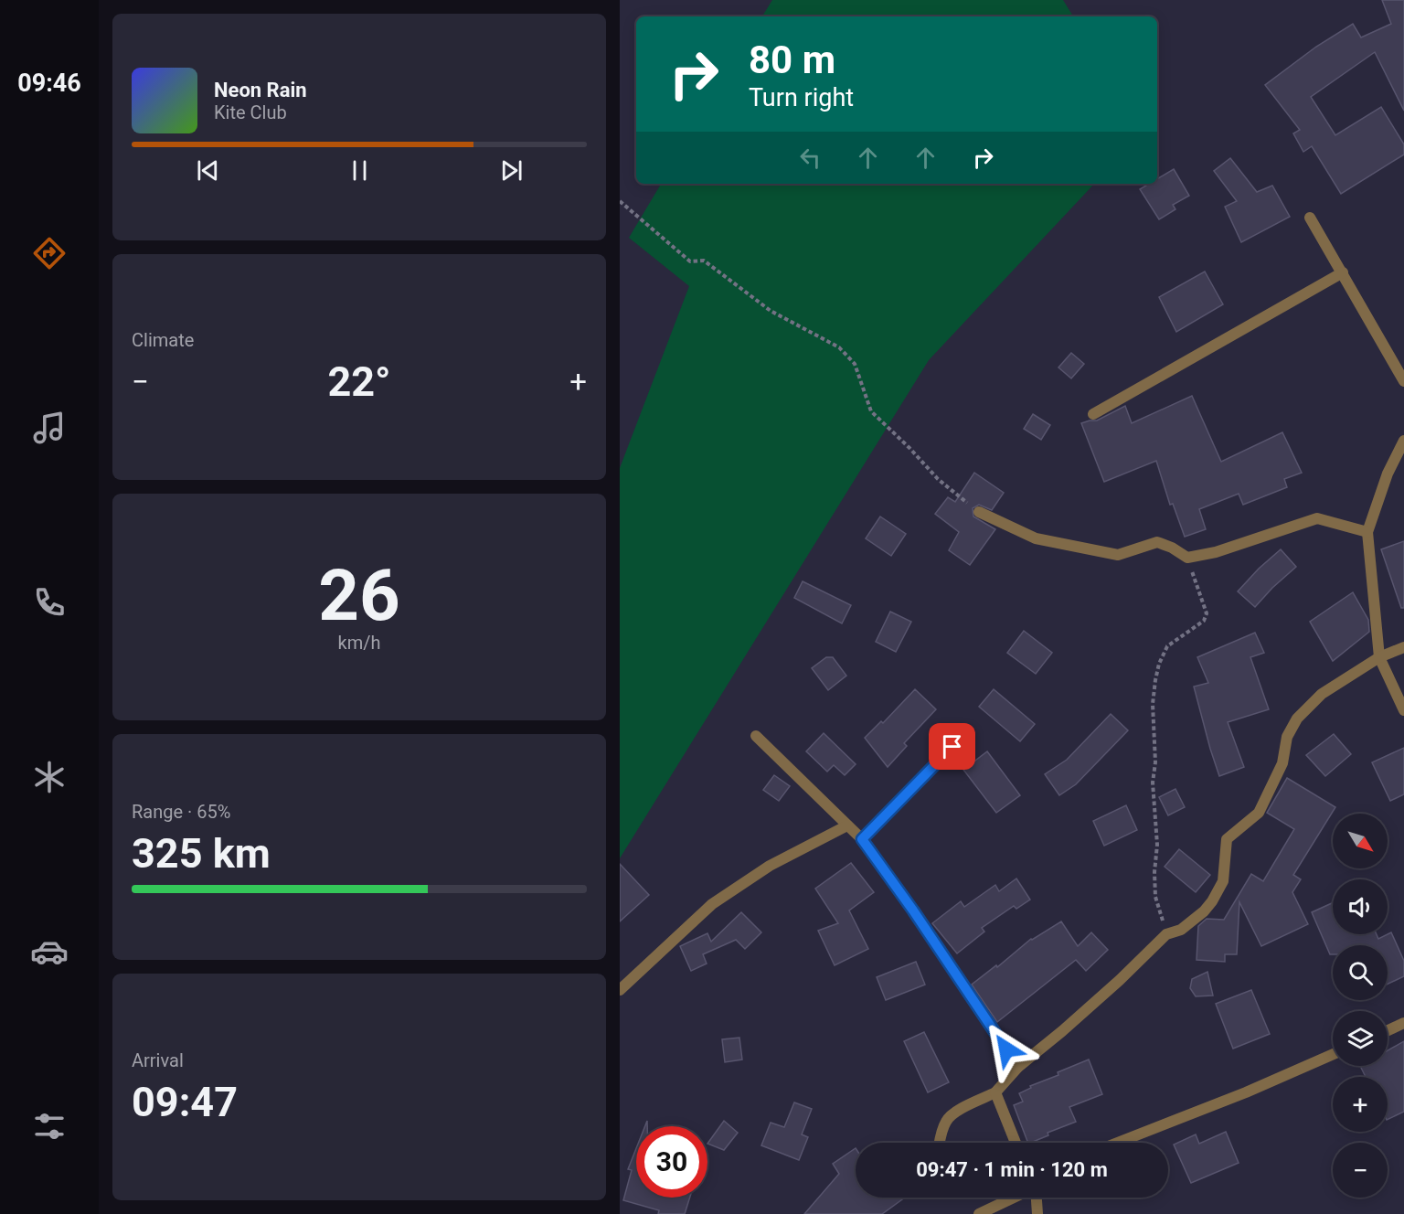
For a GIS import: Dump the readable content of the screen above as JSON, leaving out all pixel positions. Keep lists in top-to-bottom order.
{
  "north": "bottom right",
  "page": {
    "tabs": "09:46",
    "turn": ["80 m", "Turn right"],
    "song": ["Neon Rain", "Kite Club"],
    "tile": [
      "Climate",
      ["26", "km/h"],
      ["Range · 65%", "325 km"],
      ["Arrival", "09:47"]
    ],
    "heat": ["−", "22°", "+"],
    "map_buttons": ["+", "−"],
    "limit": "30",
    "trip": "09:47 · 1 min · 120 m"
  }
}
